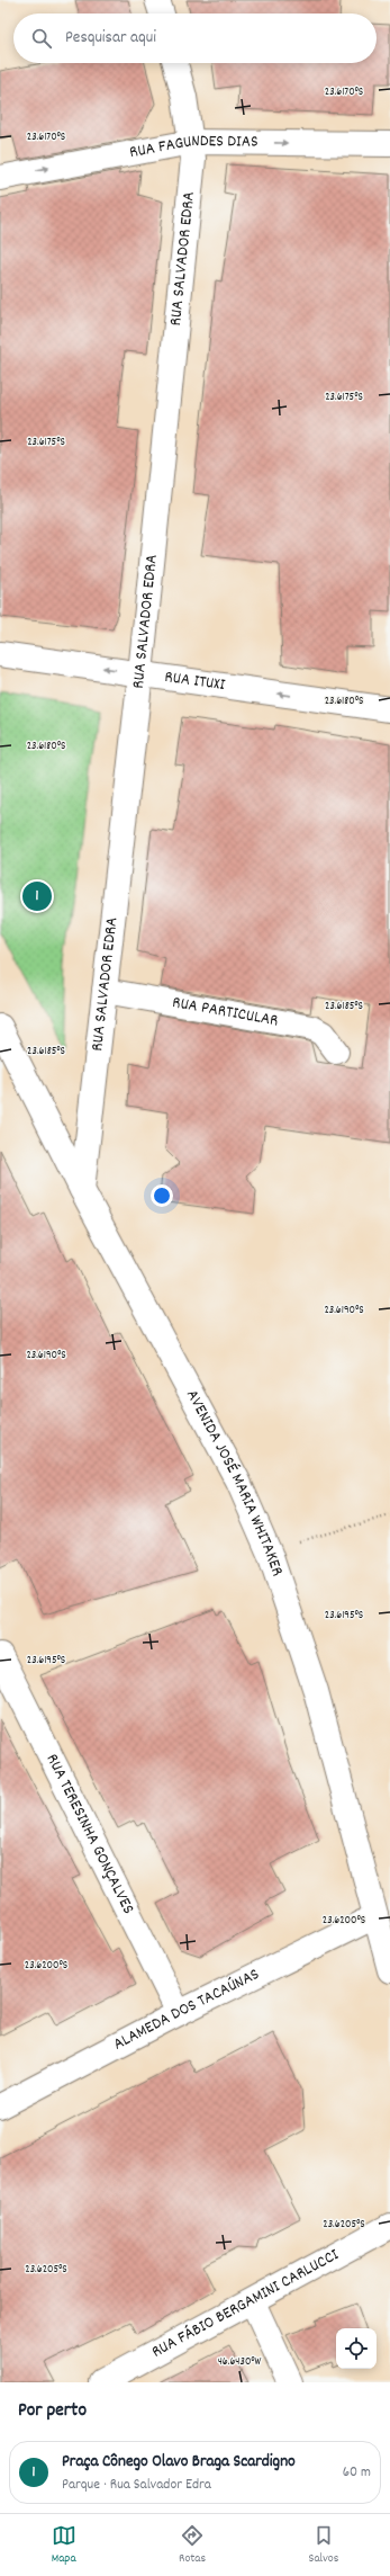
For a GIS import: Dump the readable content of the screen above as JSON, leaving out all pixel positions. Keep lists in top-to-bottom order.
{
  "streets": {
    "street": [
      "RUA FAGUNDES DIAS",
      "RUA SALVADOR EDRA",
      "RUA ITUXI",
      "RUA PARTICULAR",
      "AVENIDA JOSÉ MARIA WHITAKER",
      "RUA TERESINHA GONÇALVES",
      "ALAMEDA DOS TACAÚNAS",
      "RUA FÁBIO BERGAMINI CARLUCCI"
    ]
  },
  "crossings": [
    ["RUA FAGUNDES DIAS", "RUA SALVADOR EDRA"],
    ["RUA SALVADOR EDRA", "RUA ITUXI"],
    ["RUA SALVADOR EDRA", "RUA PARTICULAR"],
    ["RUA SALVADOR EDRA", "AVENIDA JOSÉ MARIA WHITAKER"],
    ["AVENIDA JOSÉ MARIA WHITAKER", "ALAMEDA DOS TACAÚNAS"],
    ["RUA TERESINHA GONÇALVES", "ALAMEDA DOS TACAÚNAS"]
  ],
  "one_way": ["RUA FAGUNDES DIAS", "RUA ITUXI"],
  "page": {
    "search": "Pesquisar aqui",
    "pins": "1",
    "heading": "Por perto",
    "list": [
      {
        "mark": "1",
        "name": "Praça Cônego Olavo Braga Scardigno",
        "note": "Parque · Rua Salvador Edra",
        "value": "60 m"
      }
    ],
    "nav": ["Mapa", "Rotas", "Salvos"]
  },
  "coordinates": [
    "23.6170°S",
    "23.6175°S",
    "23.6180°S",
    "23.6185°S",
    "23.6190°S",
    "23.6195°S",
    "23.6200°S",
    "23.6205°S",
    "46.6430°W"
  ]
}
